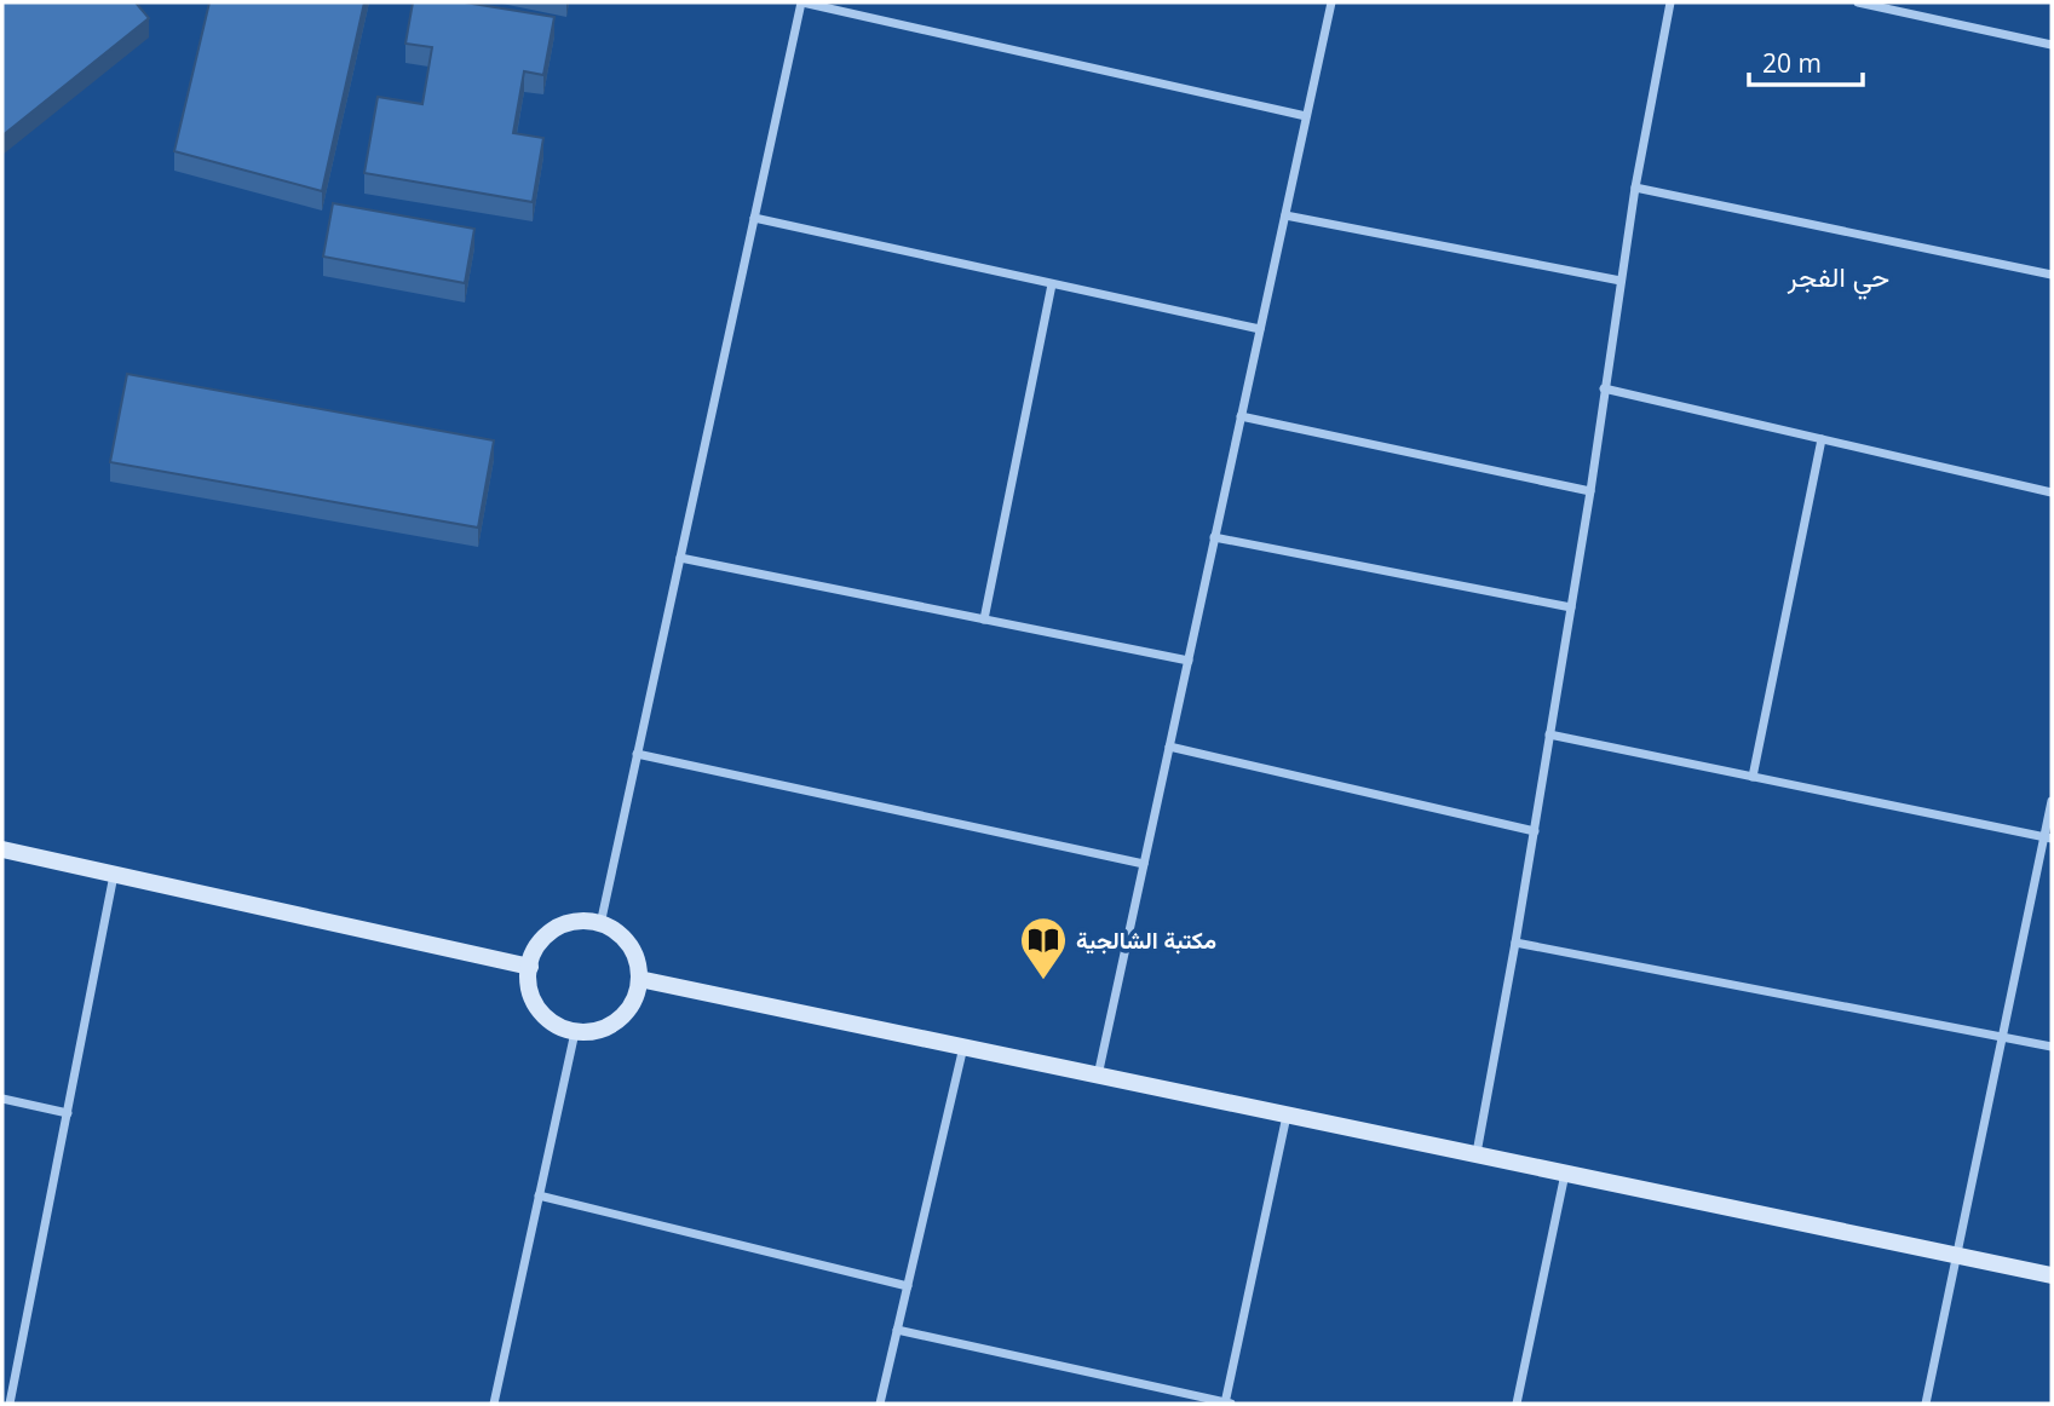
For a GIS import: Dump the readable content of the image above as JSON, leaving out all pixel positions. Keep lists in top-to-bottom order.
{
  "districts": ["حي الفجر"],
  "places": {
    "library": ["مكتبة الشالجية"]
  },
  "scale_bar": "20 m"
}
